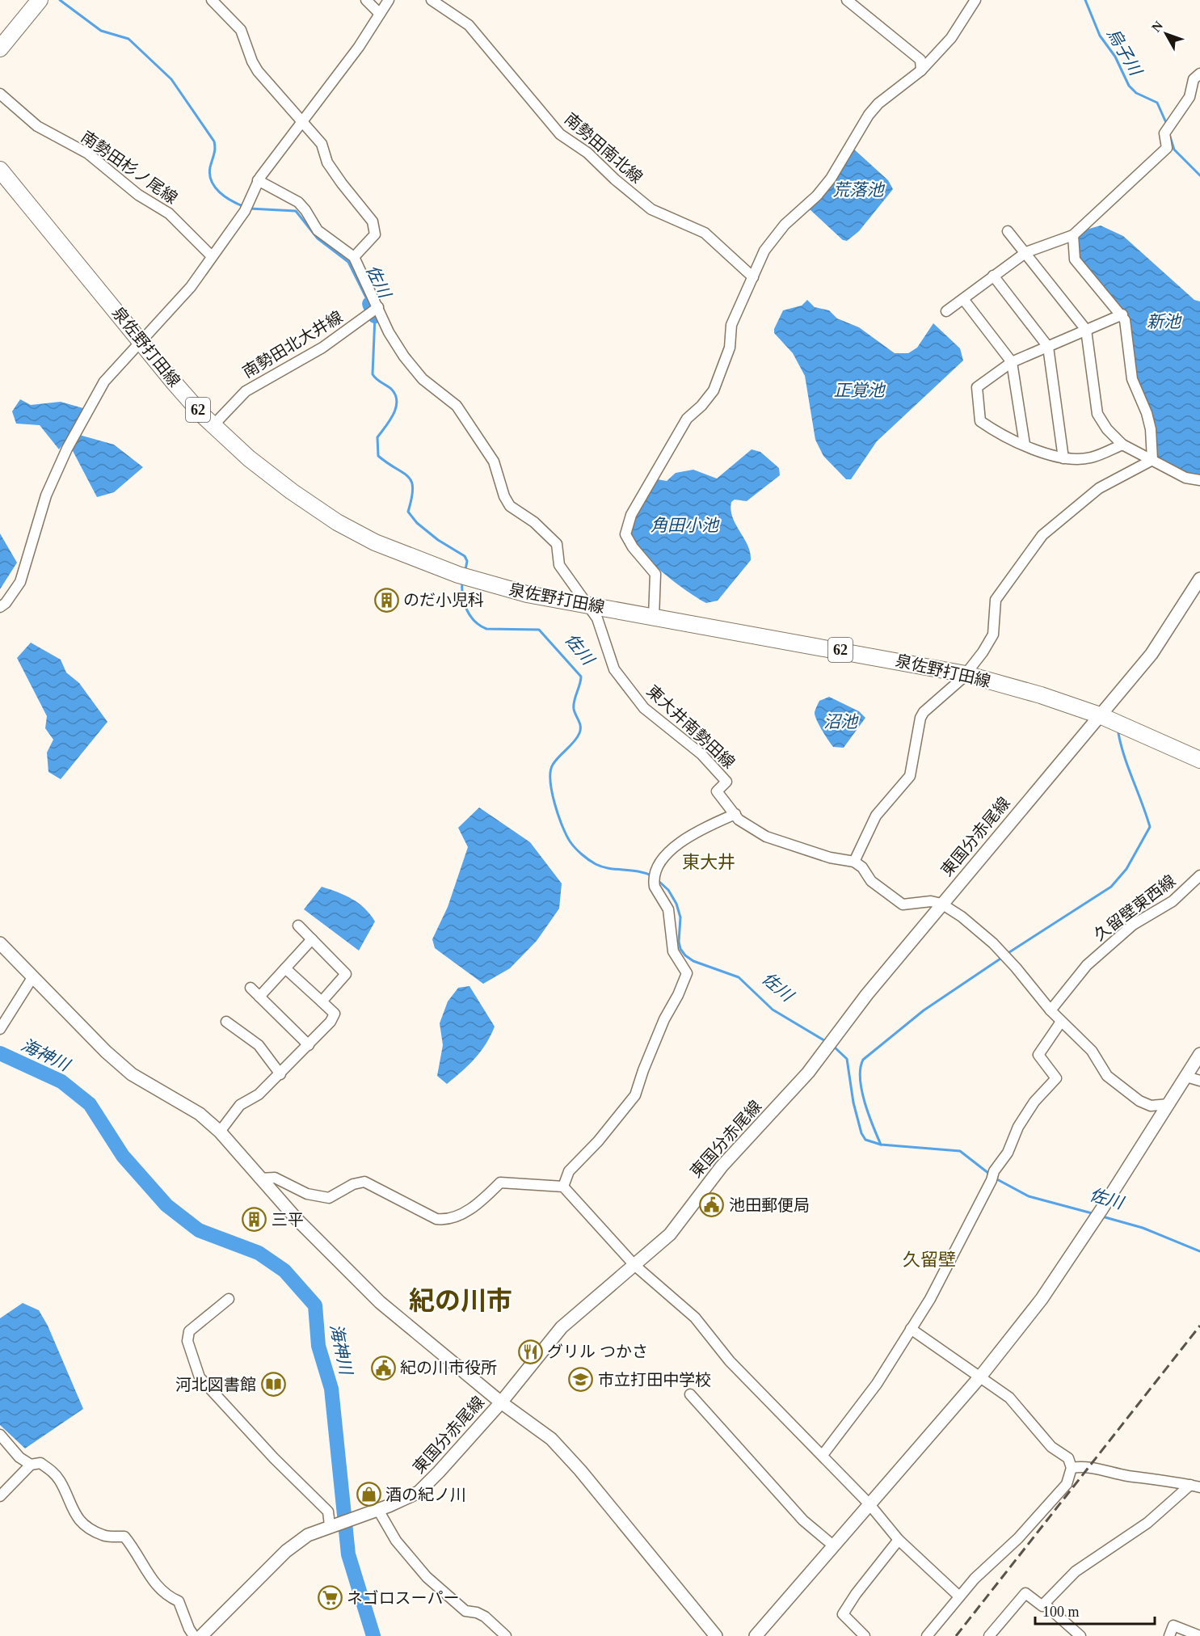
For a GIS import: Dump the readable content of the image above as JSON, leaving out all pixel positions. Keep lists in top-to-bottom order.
{
  "streets": {
    "main road": ["泉佐野打田線", "62"],
    "street": [
      "南勢田南北線",
      "南勢田杉ノ尾線",
      "南勢田北大井線",
      "東大井南勢田線",
      "東国分赤尾線",
      "久留壁東西線"
    ]
  },
  "crossings": [
    ["南勢田北大井線", "泉佐野打田線"],
    ["南勢田北大井線", "東大井南勢田線"],
    ["泉佐野打田線", "東大井南勢田線"],
    ["泉佐野打田線", "東国分赤尾線"]
  ],
  "districts": ["東大井", "久留壁", "紀の川市"],
  "water": [
    "烏子川",
    "荒落池",
    "佐川",
    "新池",
    "正覚池",
    "角田小池",
    "沼池",
    "海神川"
  ],
  "places": {
    "building": ["のだ小児科", "三平"],
    "public building": ["池田郵便局", "紀の川市役所"],
    "restaurant": ["グリル つかさ"],
    "school or university": ["市立打田中学校"],
    "library": ["河北図書館"],
    "shop": ["酒の紀ノ川"],
    "supermarket": ["ネゴロスーパー"]
  },
  "scale_bar": "100 m",
  "north": "top left"
}
